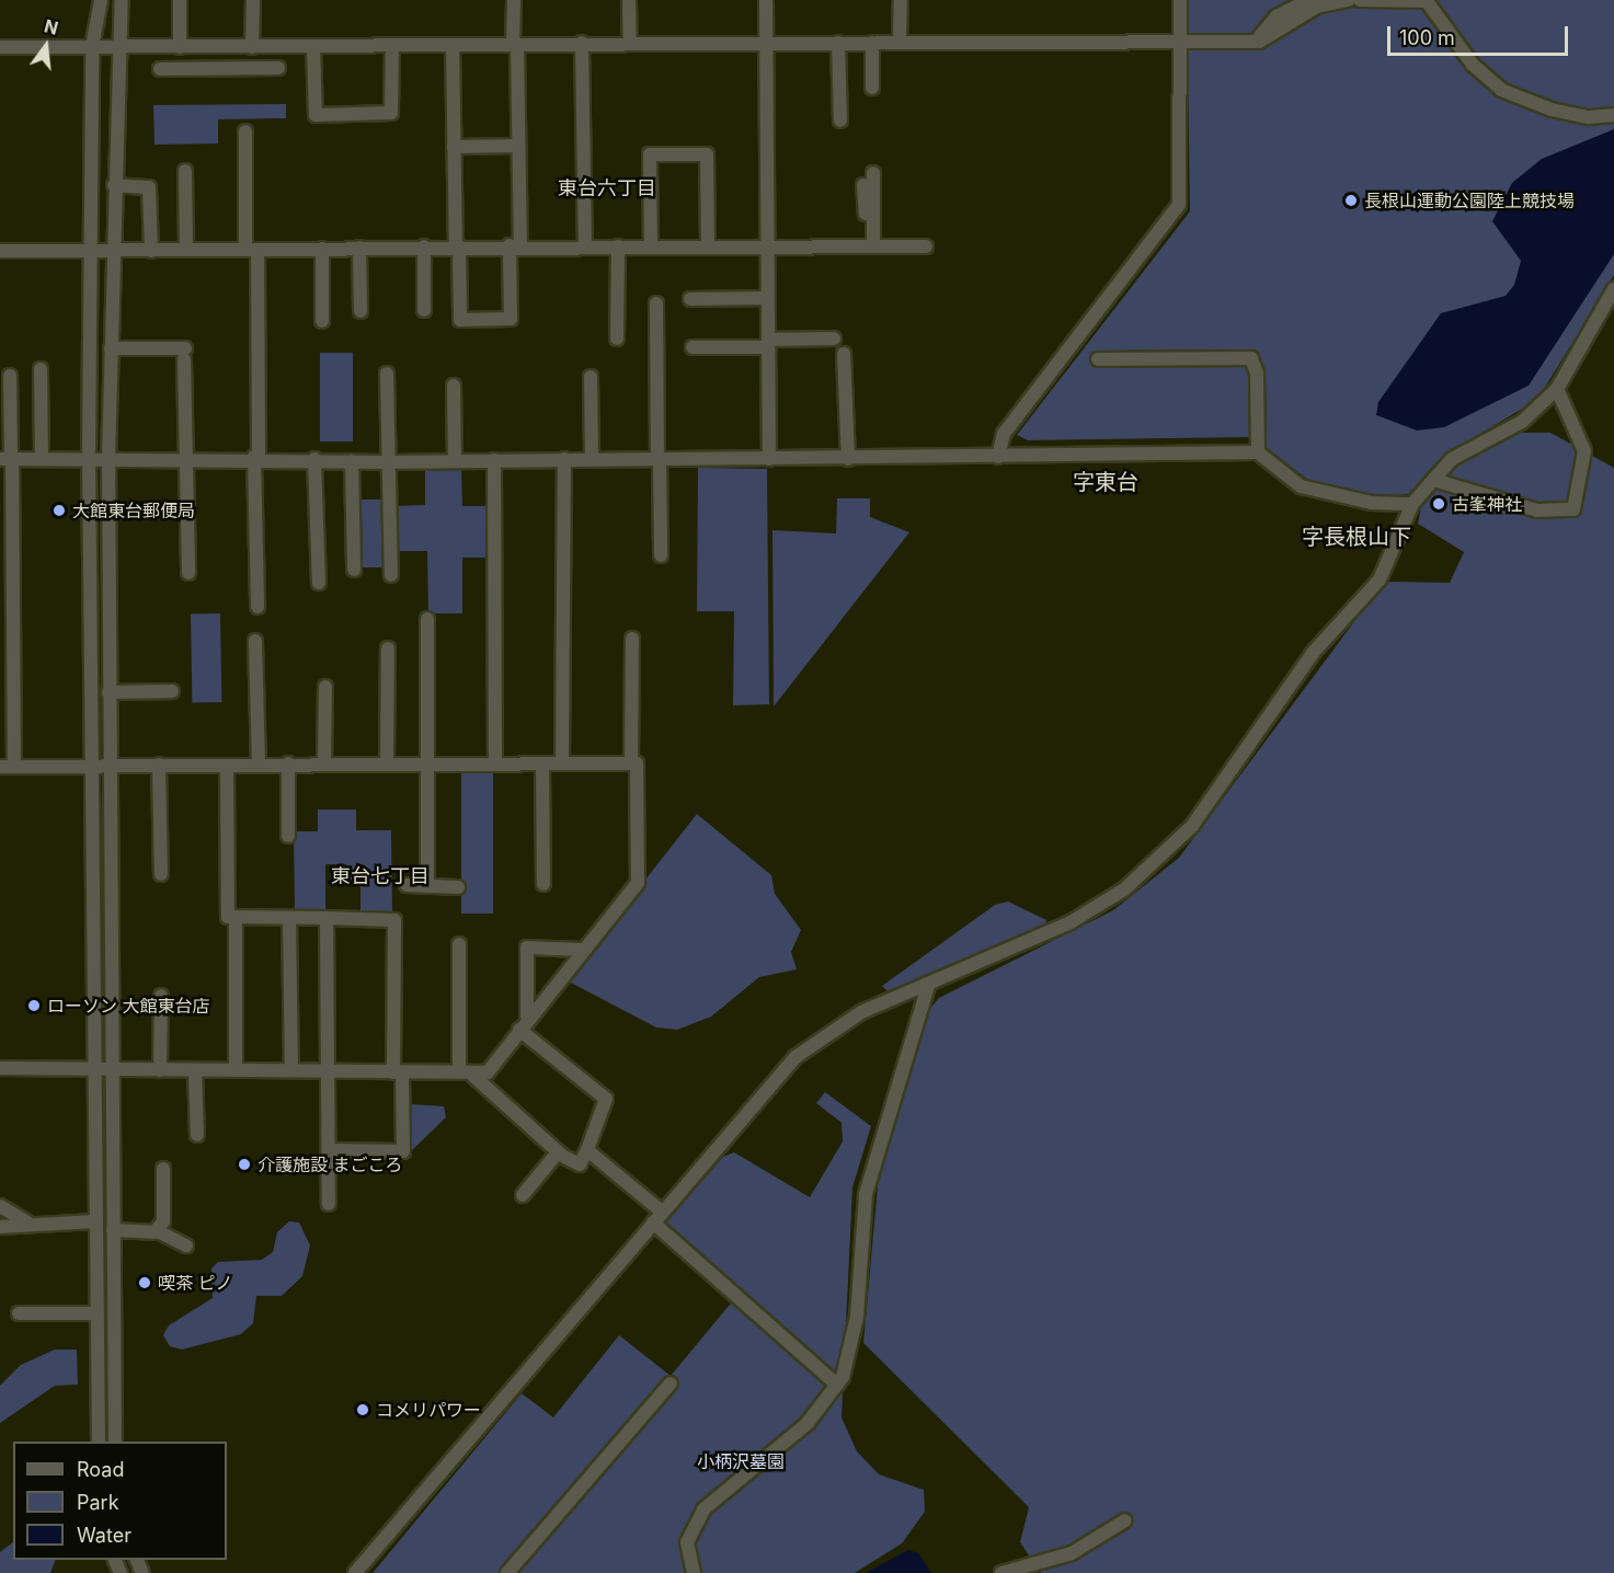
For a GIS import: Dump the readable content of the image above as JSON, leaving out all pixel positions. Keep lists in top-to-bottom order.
{
  "districts": [
    "東台六丁目",
    "字東台",
    "字長根山下",
    "東台七丁目"
  ],
  "parks": ["小柄沢墓園"],
  "places": [
    "長根山運動公園陸上競技場",
    "古峯神社",
    "大館東台郵便局",
    "ローソン 大館東台店",
    "介護施設 まごころ",
    "喫茶 ピノ",
    "コメリパワー"
  ],
  "legend": ["Road", "Park", "Water"],
  "scale_bar": "100 m",
  "north": "top"
}
